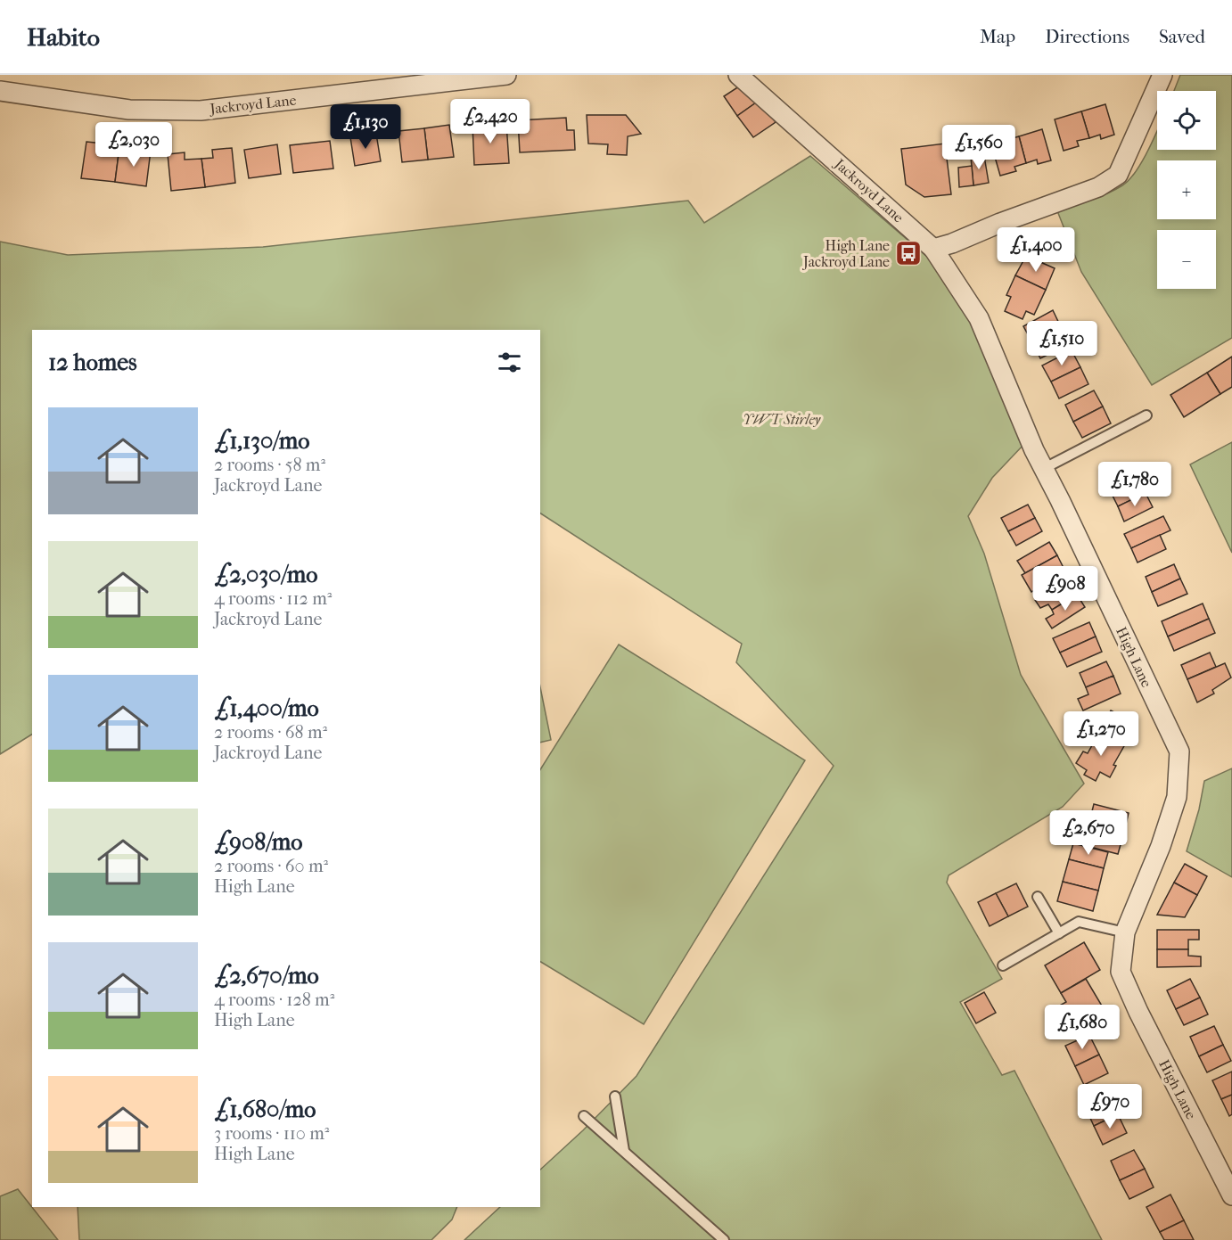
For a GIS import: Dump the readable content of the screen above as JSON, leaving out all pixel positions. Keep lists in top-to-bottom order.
{
  "streets": {
    "street": ["Jackroyd Lane", "High Lane"]
  },
  "crossings": [
    ["Jackroyd Lane", "High Lane"]
  ],
  "parks": ["YWT Stirley"],
  "places": {
    "bus stop": ["High Lane Jackroyd Lane"]
  },
  "page": {
    "header": "Habito",
    "nav": ["Map", "Directions", "Saved"],
    "map_buttons": ["+", "−"],
    "price": [
      "£2,420",
      "£1,130",
      "£2,030",
      "£1,560",
      "£1,400",
      "£1,510",
      "£1,780",
      "£908",
      "£1,270",
      "£2,670",
      "£1,680",
      "£970"
    ],
    "heading": "12 homes",
    "list": [
      {
        "name": "£1,130/mo",
        "note": "2 rooms · 58 m² · Jackroyd Lane"
      },
      {
        "name": "£2,030/mo",
        "note": "4 rooms · 112 m² · Jackroyd Lane"
      },
      {
        "name": "£1,400/mo",
        "note": "2 rooms · 68 m² · Jackroyd Lane"
      },
      {
        "name": "£908/mo",
        "note": "2 rooms · 60 m² · High Lane"
      },
      {
        "name": "£2,670/mo",
        "note": "4 rooms · 128 m² · High Lane"
      },
      {
        "name": "£1,680/mo",
        "note": "3 rooms · 110 m² · High Lane"
      }
    ]
  }
}
